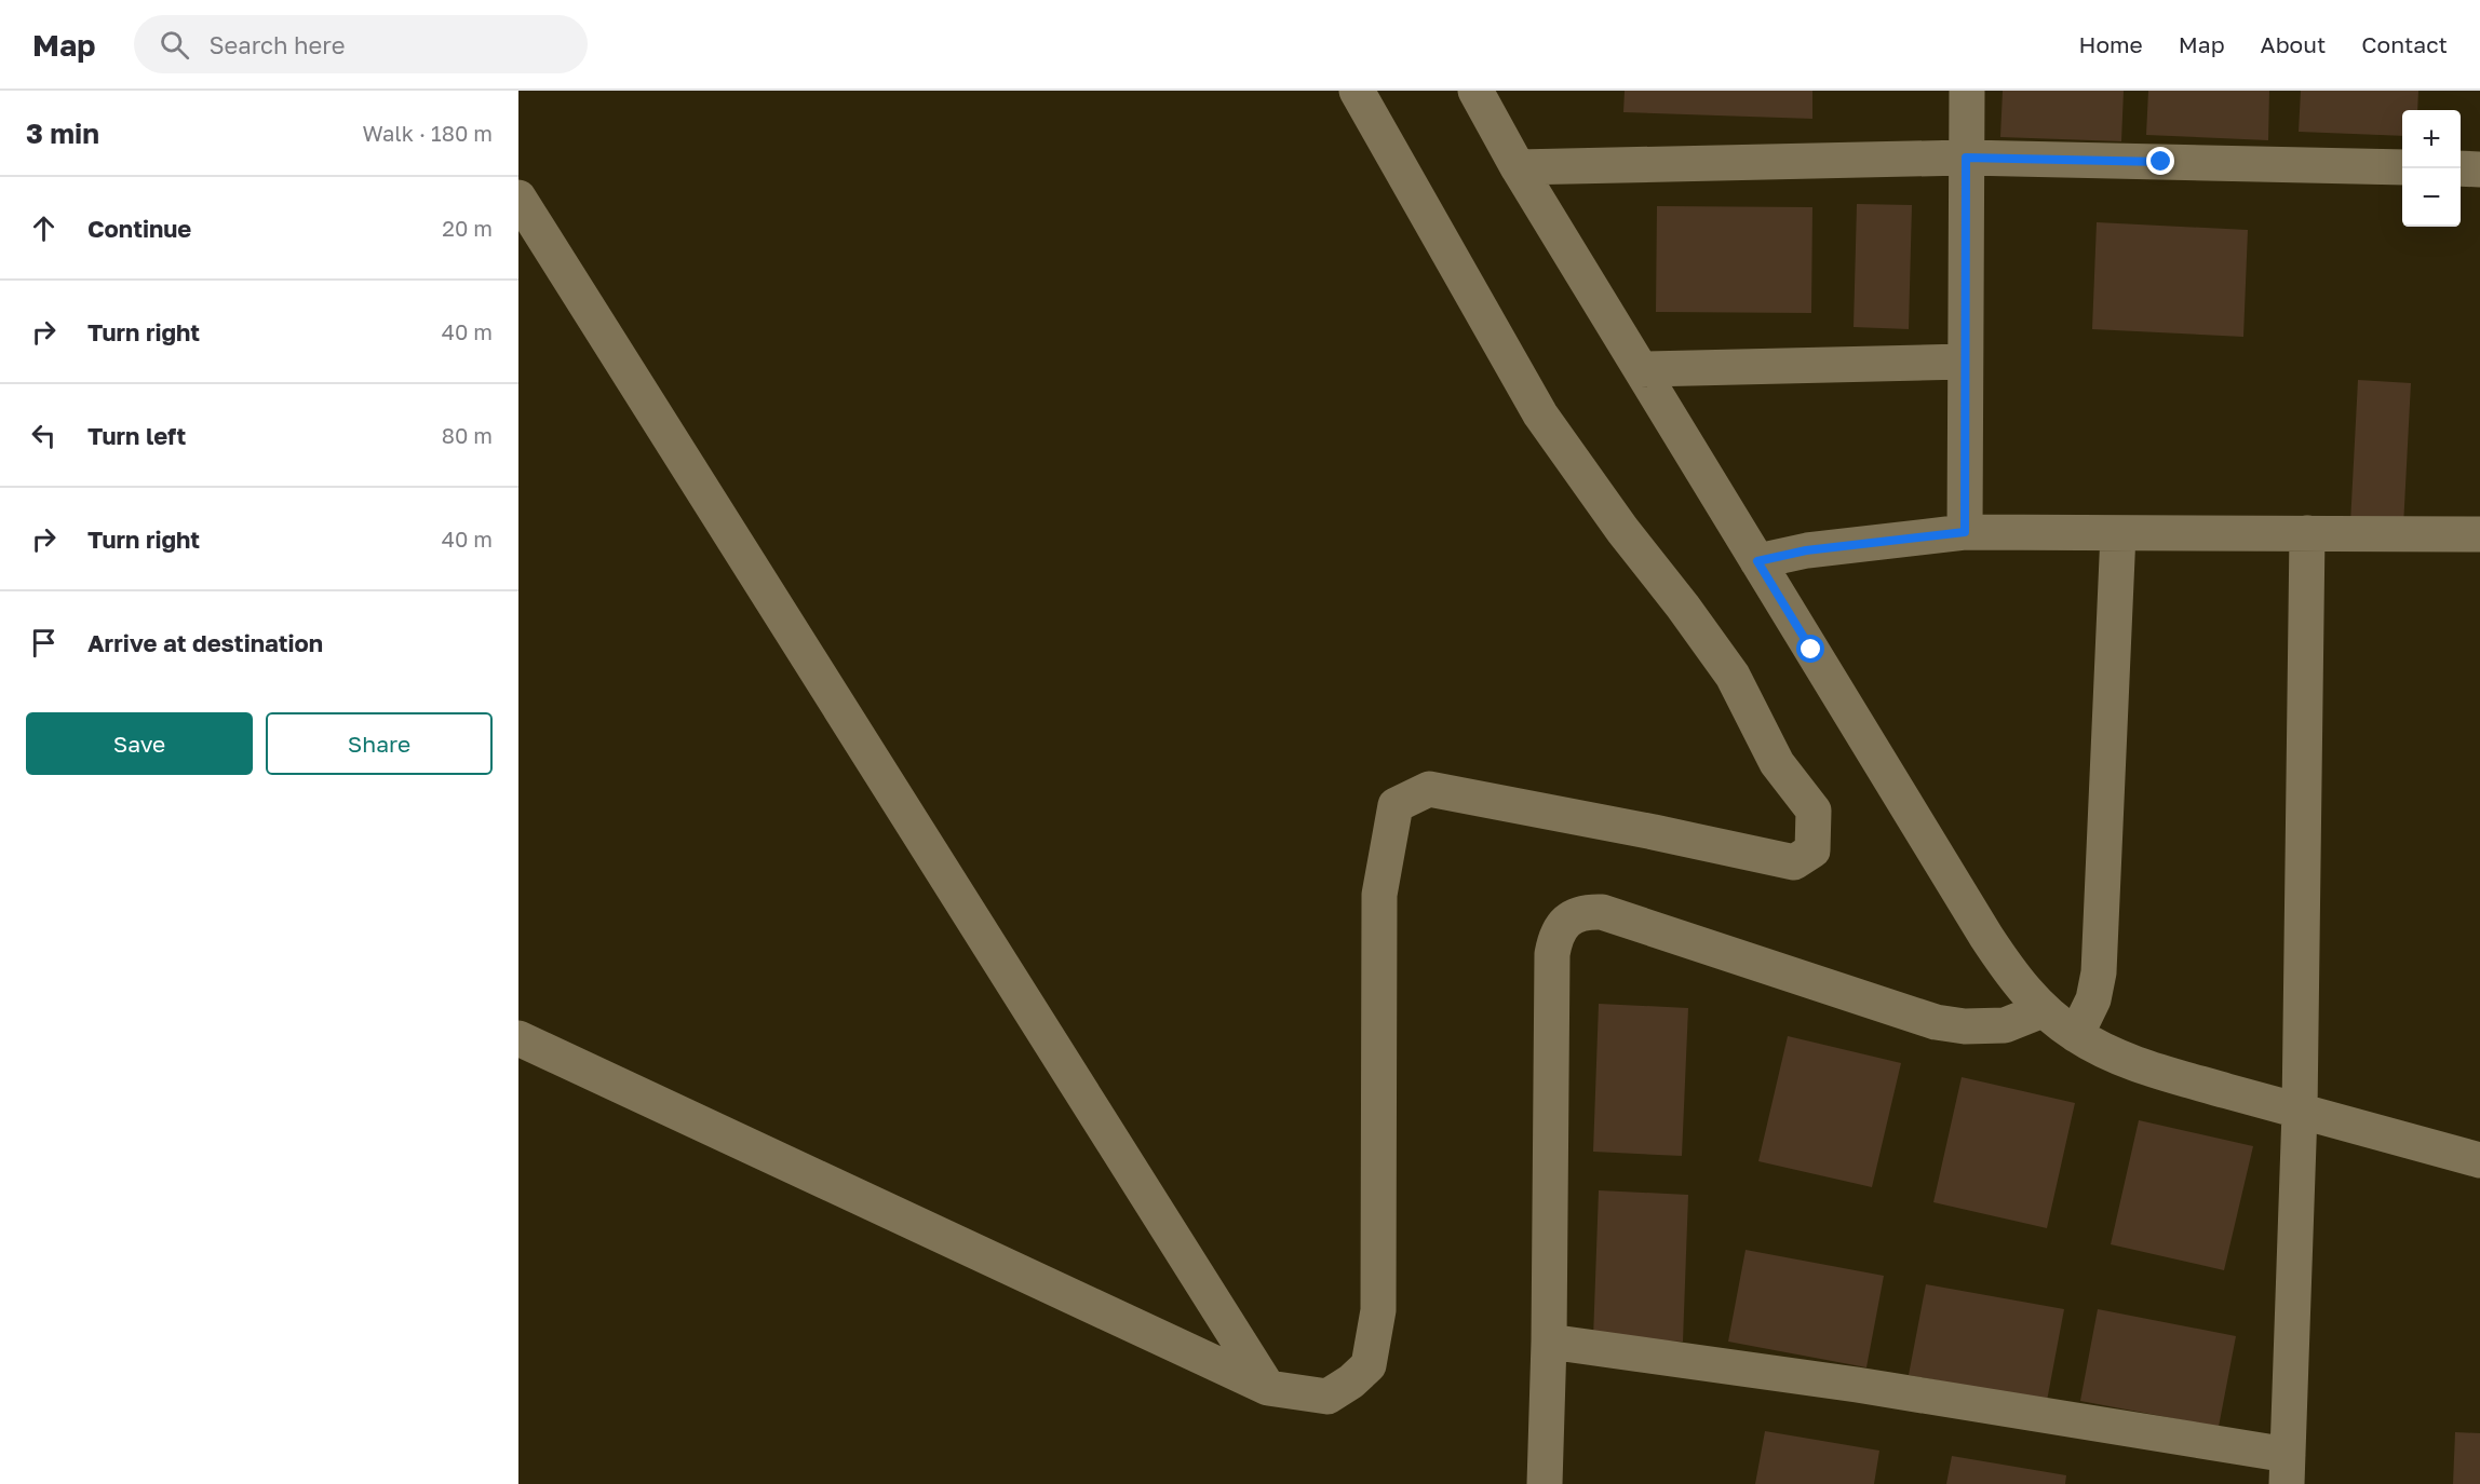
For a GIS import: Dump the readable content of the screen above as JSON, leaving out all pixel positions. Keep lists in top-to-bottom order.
{
  "page": {
    "header": "Map",
    "search": "Search here",
    "nav": [
      "Home",
      "Map",
      "About",
      "Contact"
    ],
    "heading": ["3 min", "Walk · 180 m"],
    "map_buttons": ["+", "−"],
    "list": [
      ["Continue", "20 m"],
      ["Turn right", "40 m"],
      ["Turn left", "80 m"],
      ["Turn right", "40 m"],
      "Arrive at destination"
    ],
    "buttons": ["Save", "Share"]
  }
}
